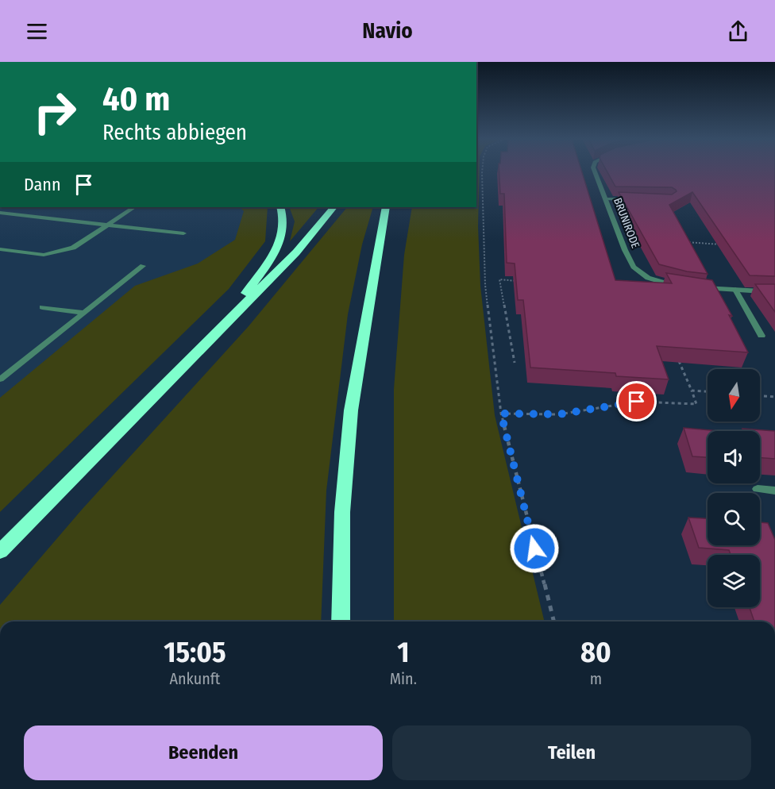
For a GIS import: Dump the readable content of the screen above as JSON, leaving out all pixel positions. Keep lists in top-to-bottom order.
{
  "streets": {
    "street": ["BRUNIRODE"]
  },
  "north": "bottom",
  "page": {
    "header": "Navio",
    "turn": ["40 m", "Rechts abbiegen"],
    "then": "Dann",
    "eta": [
      "15:05",
      "Ankunft",
      "1",
      "Min.",
      "80",
      "m"
    ],
    "buttons": ["Beenden", "Teilen"]
  }
}
